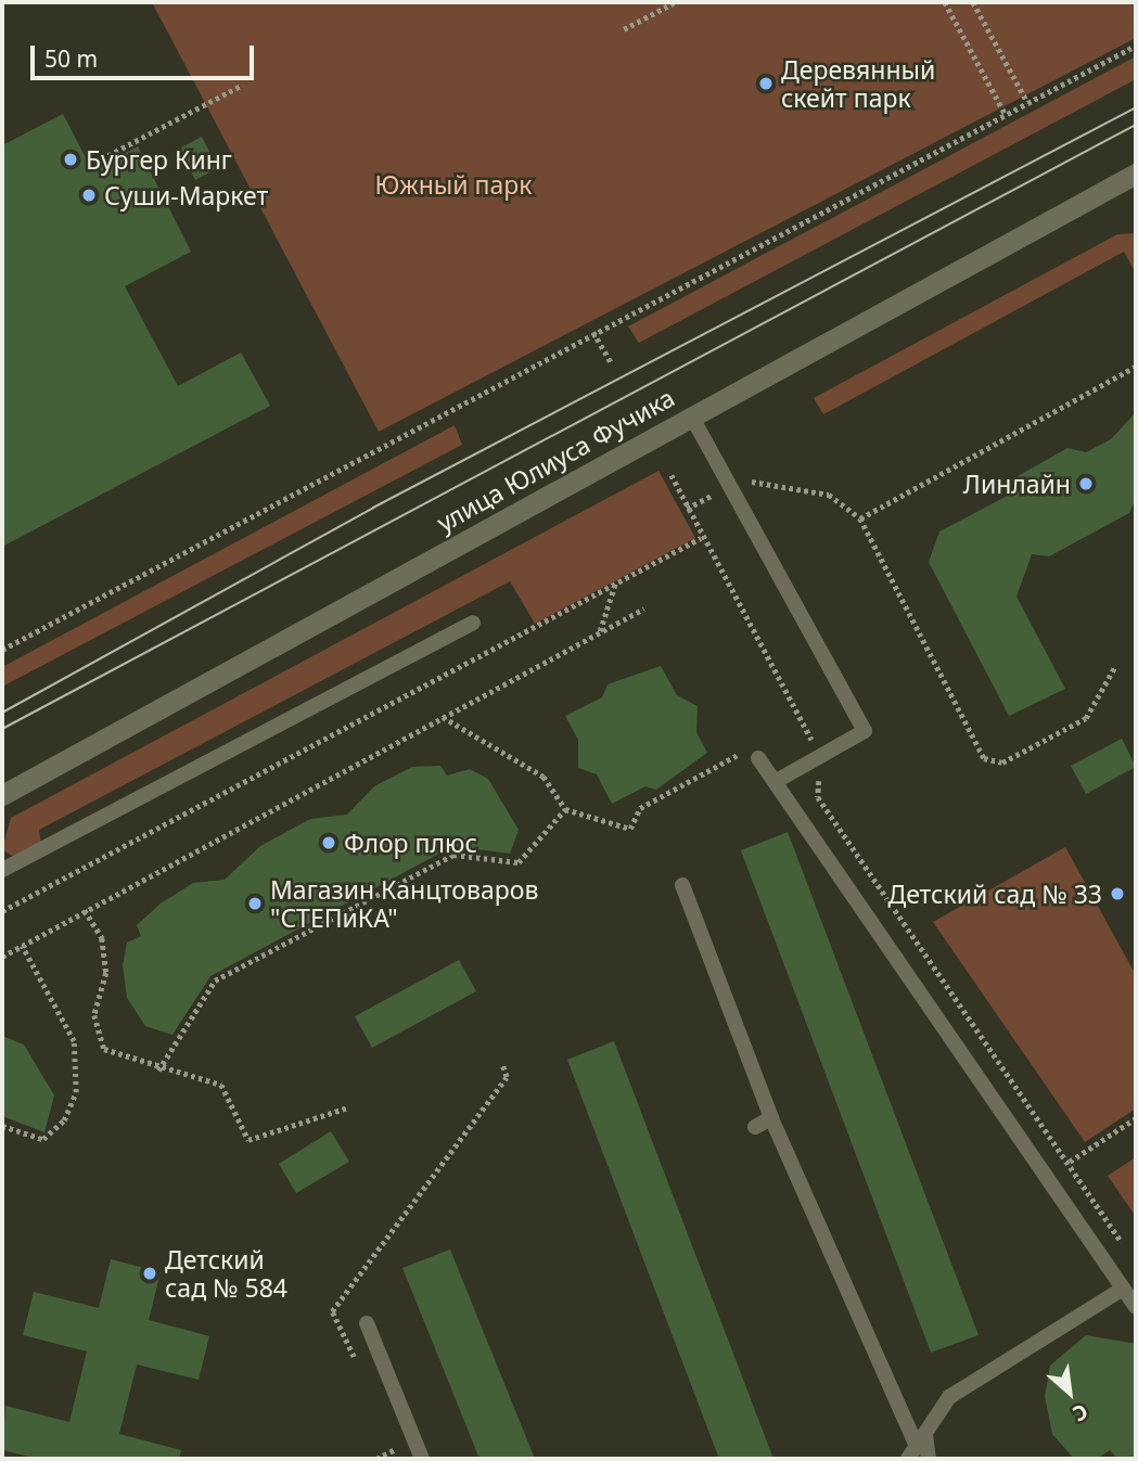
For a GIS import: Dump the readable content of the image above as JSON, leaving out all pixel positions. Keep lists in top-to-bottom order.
{
  "streets": {
    "street": ["улица Юлиуса Фучика"]
  },
  "parks": ["Южный парк"],
  "places": [
    "Деревянный скейт парк",
    "Бургер Кинг",
    "Суши-Маркет",
    "Линлайн",
    "Флор плюс",
    "Детский сад № 33",
    "Магазин Канцтоваров \"СТЕПиКА\"",
    "Детский сад № 584"
  ],
  "scale_bar": "50 m",
  "north": "bottom right"
}
